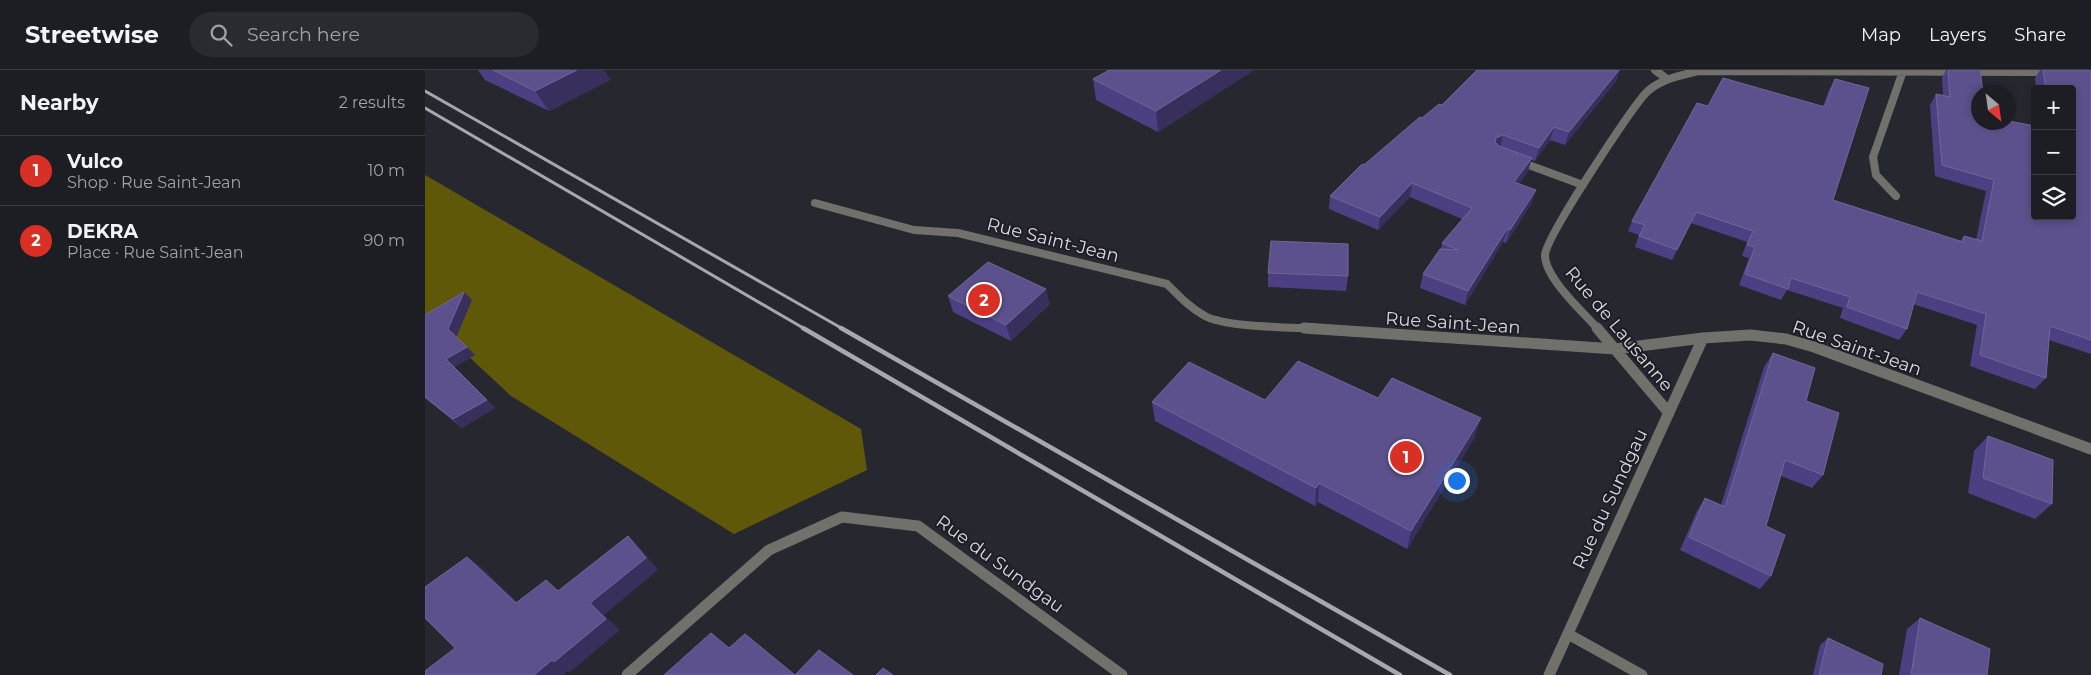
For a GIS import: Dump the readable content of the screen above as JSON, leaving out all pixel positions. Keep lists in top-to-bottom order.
{
  "streets": {
    "street": ["Rue Saint-Jean", "Rue de Lausanne", "Rue du Sundgau"]
  },
  "crossings": [
    ["Rue Saint-Jean", "Rue de Lausanne"],
    ["Rue Saint-Jean", "Rue du Sundgau"],
    ["Rue de Lausanne", "Rue du Sundgau"]
  ],
  "north": "bottom right",
  "page": {
    "header": "Streetwise",
    "search": "Search here",
    "nav": ["Map", "Layers", "Share"],
    "heading": ["Nearby", "2 results"],
    "map_buttons": ["+", "−"],
    "list": [
      {
        "mark": "1",
        "name": "Vulco",
        "note": "Shop · Rue Saint-Jean",
        "value": "10 m"
      },
      {
        "mark": "2",
        "name": "DEKRA",
        "note": "Place · Rue Saint-Jean",
        "value": "90 m"
      }
    ],
    "pins": ["2", "1"]
  }
}
